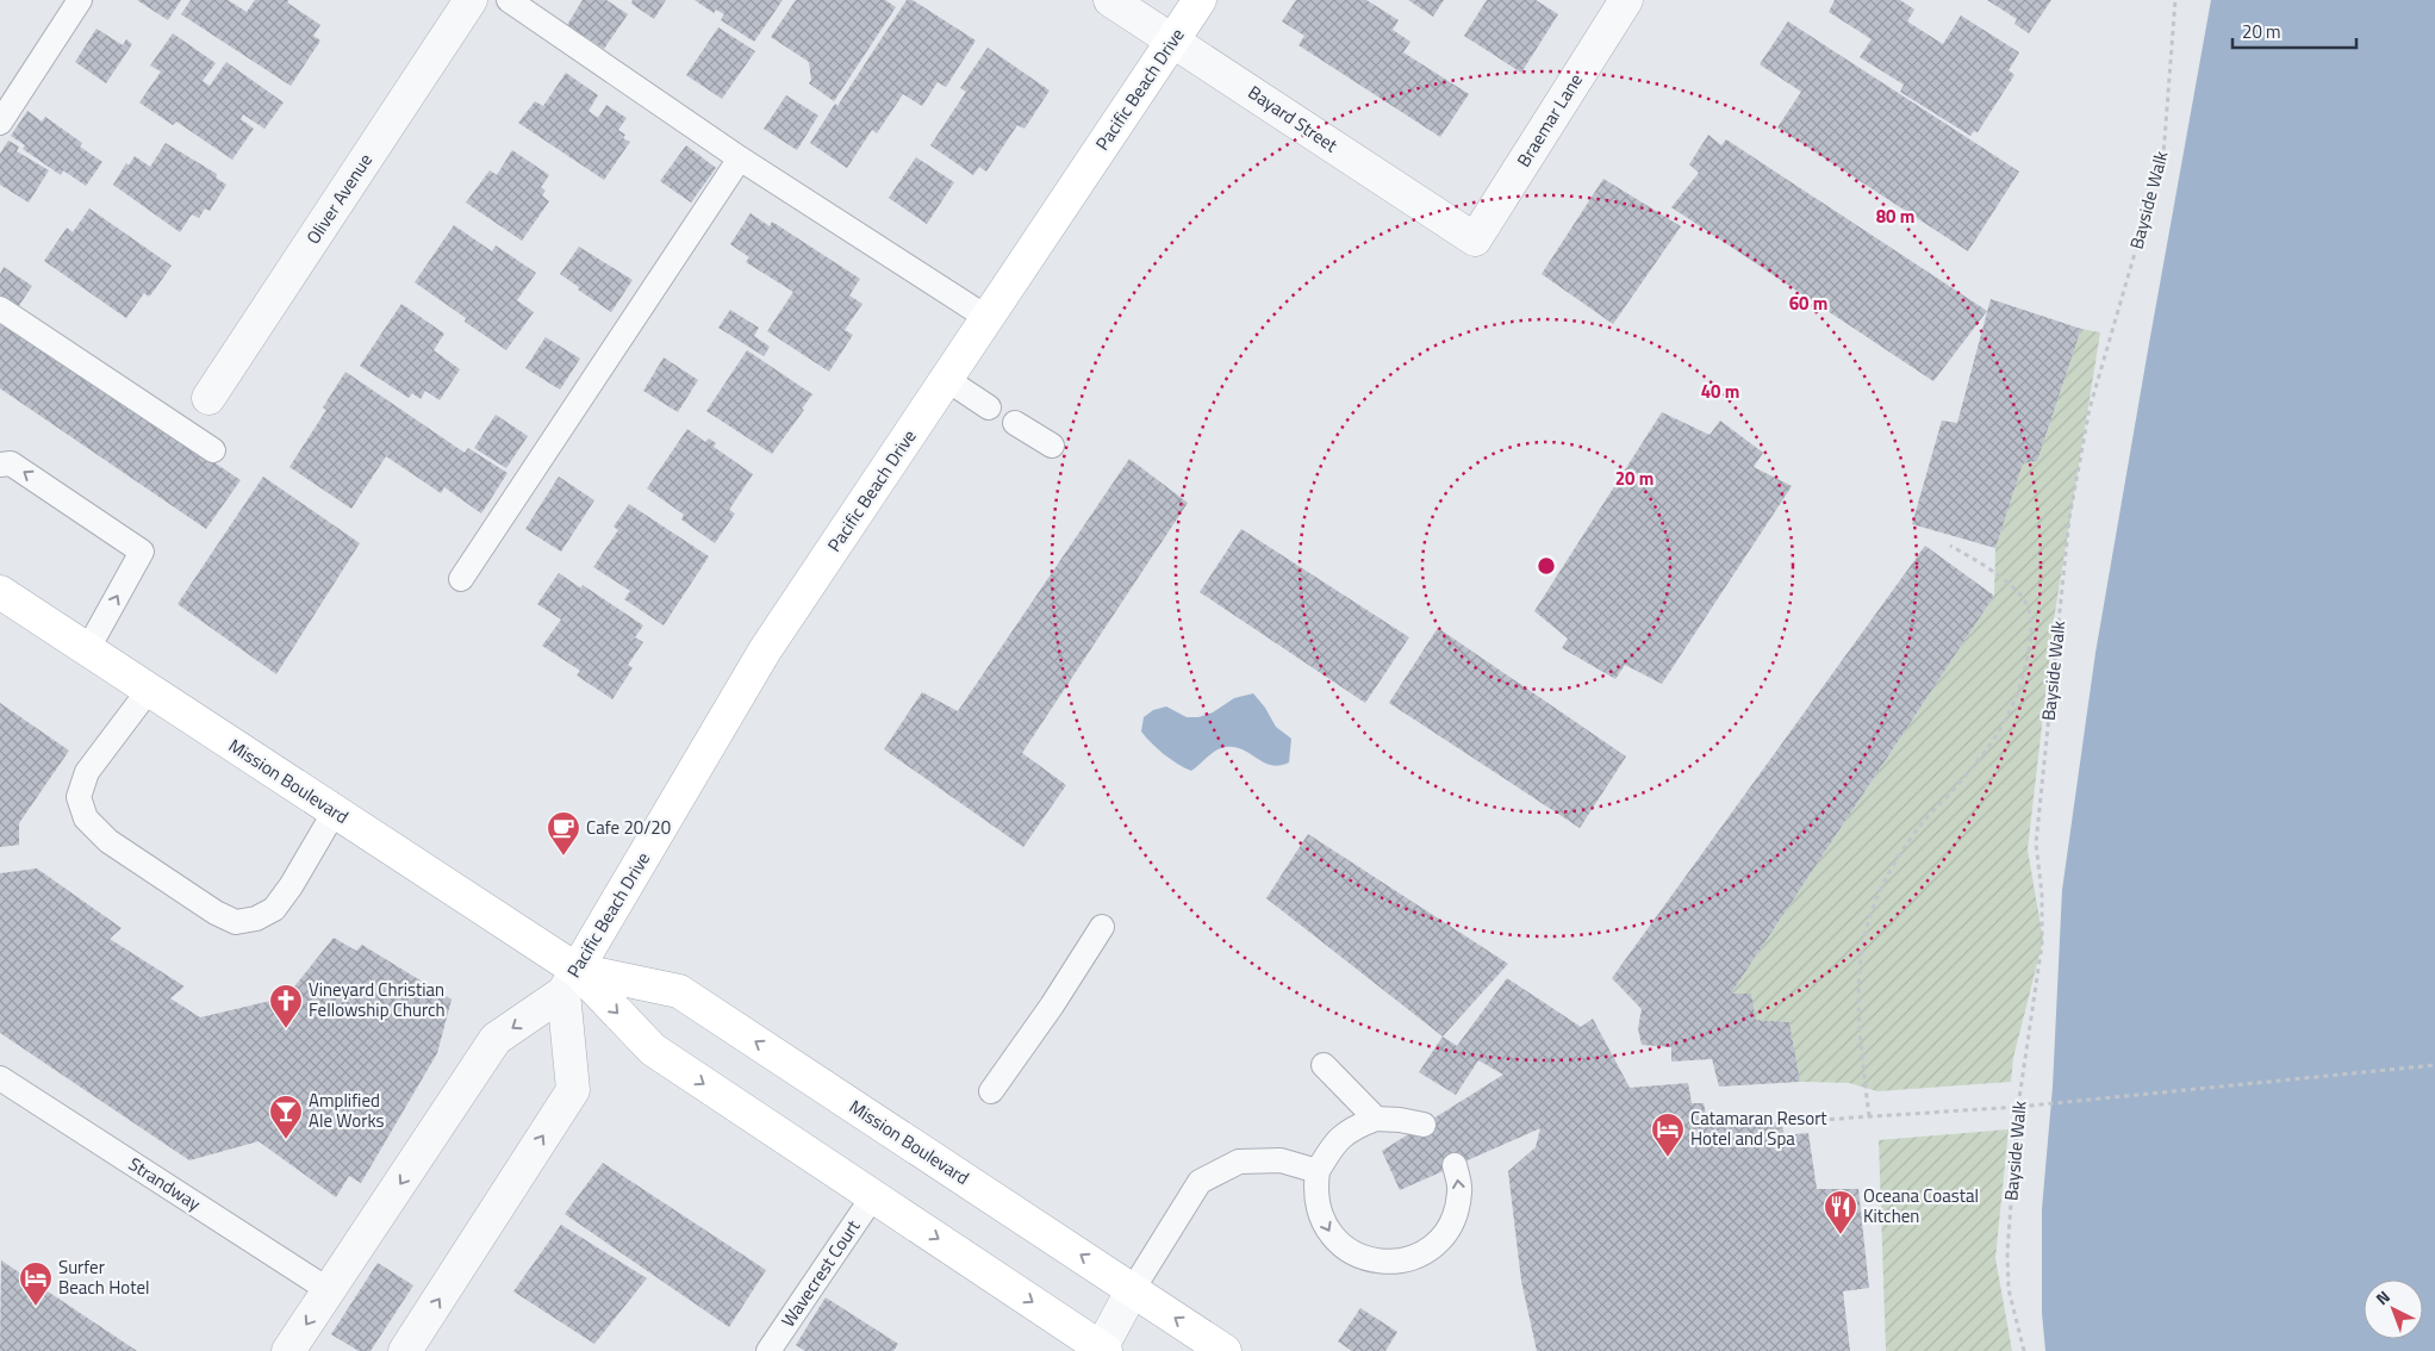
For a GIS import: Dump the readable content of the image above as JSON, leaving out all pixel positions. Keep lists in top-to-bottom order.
{
  "streets": {
    "main road": ["Pacific Beach Drive", "Mission Boulevard"],
    "street": ["Bayard Street", "Braemar Lane", "Oliver Avenue"],
    "lane": ["Strandway", "Wavecrest Court"],
    "path": ["Bayside Walk"]
  },
  "crossings": [
    ["Pacific Beach Drive", "Bayard Street"],
    ["Pacific Beach Drive", "Mission Boulevard"],
    ["Pacific Beach Drive", "Strandway"],
    ["Bayard Street", "Braemar Lane"],
    ["Mission Boulevard", "Wavecrest Court"]
  ],
  "places": {
    "cafe": ["Cafe 20/20"],
    "church": ["Vineyard Christian Fellowship Church"],
    "bar": ["Amplified Ale Works"],
    "hotel": ["Catamaran Resort Hotel and Spa", "Surfer Beach Hotel"],
    "restaurant": ["Oceana Coastal Kitchen"]
  },
  "scale_bar": "20 m",
  "north": "top left",
  "rings": [
    "80 m",
    "60 m",
    "40 m",
    "20 m"
  ]
}
